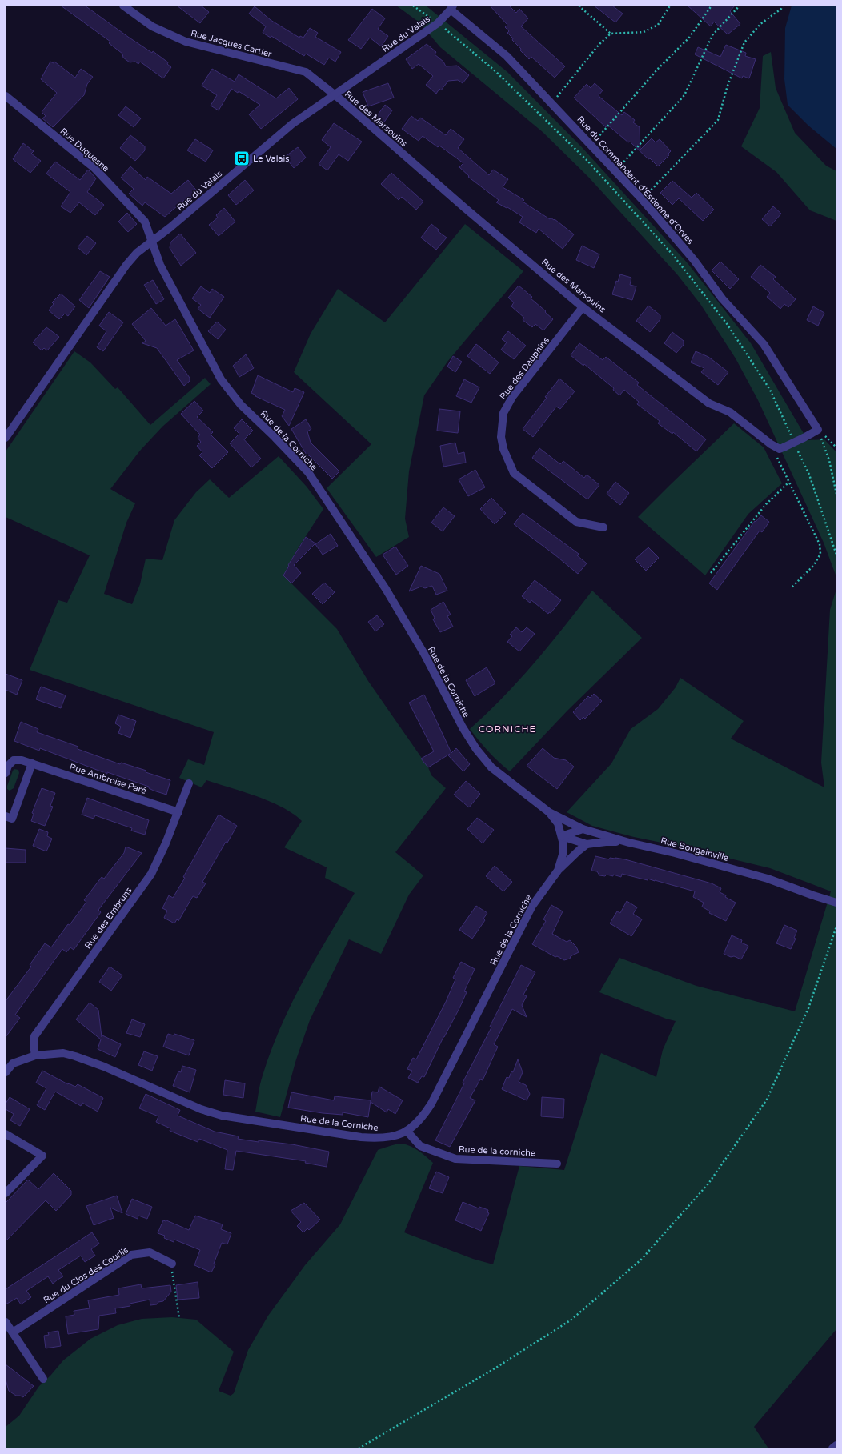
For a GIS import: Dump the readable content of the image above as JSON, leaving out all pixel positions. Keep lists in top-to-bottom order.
{
  "streets": {
    "street": [
      "Rue du Valais",
      "Rue Jacques Cartier",
      "Rue des Marsouins",
      "Rue Duquesne",
      "Rue du Commandant d'Estienne d'Orves",
      "Rue des Dauphins",
      "Rue de la Corniche",
      "Rue Ambroise Paré",
      "Rue Bougainville",
      "Rue des Embruns",
      "Rue de la corniche",
      "Rue du Clos des Courlis"
    ]
  },
  "crossings": [
    ["Rue du Valais", "Rue Jacques Cartier"],
    ["Rue du Valais", "Rue des Marsouins"],
    ["Rue du Valais", "Rue Duquesne"],
    ["Rue du Valais", "Rue du Commandant d'Estienne d'Orves"],
    ["Rue du Valais", "Rue de la Corniche"],
    ["Rue Jacques Cartier", "Rue des Marsouins"],
    ["Rue des Marsouins", "Rue du Commandant d'Estienne d'Orves"],
    ["Rue des Marsouins", "Rue des Dauphins"],
    ["Rue Duquesne", "Rue de la Corniche"],
    ["Rue de la Corniche", "Rue Bougainville"],
    ["Rue de la Corniche", "Rue des Embruns"],
    ["Rue de la Corniche", "Rue de la corniche"],
    ["Rue Ambroise Paré", "Rue des Embruns"]
  ],
  "districts": ["CORNICHE"],
  "places": {
    "bus stop": ["Le Valais"]
  }
}
